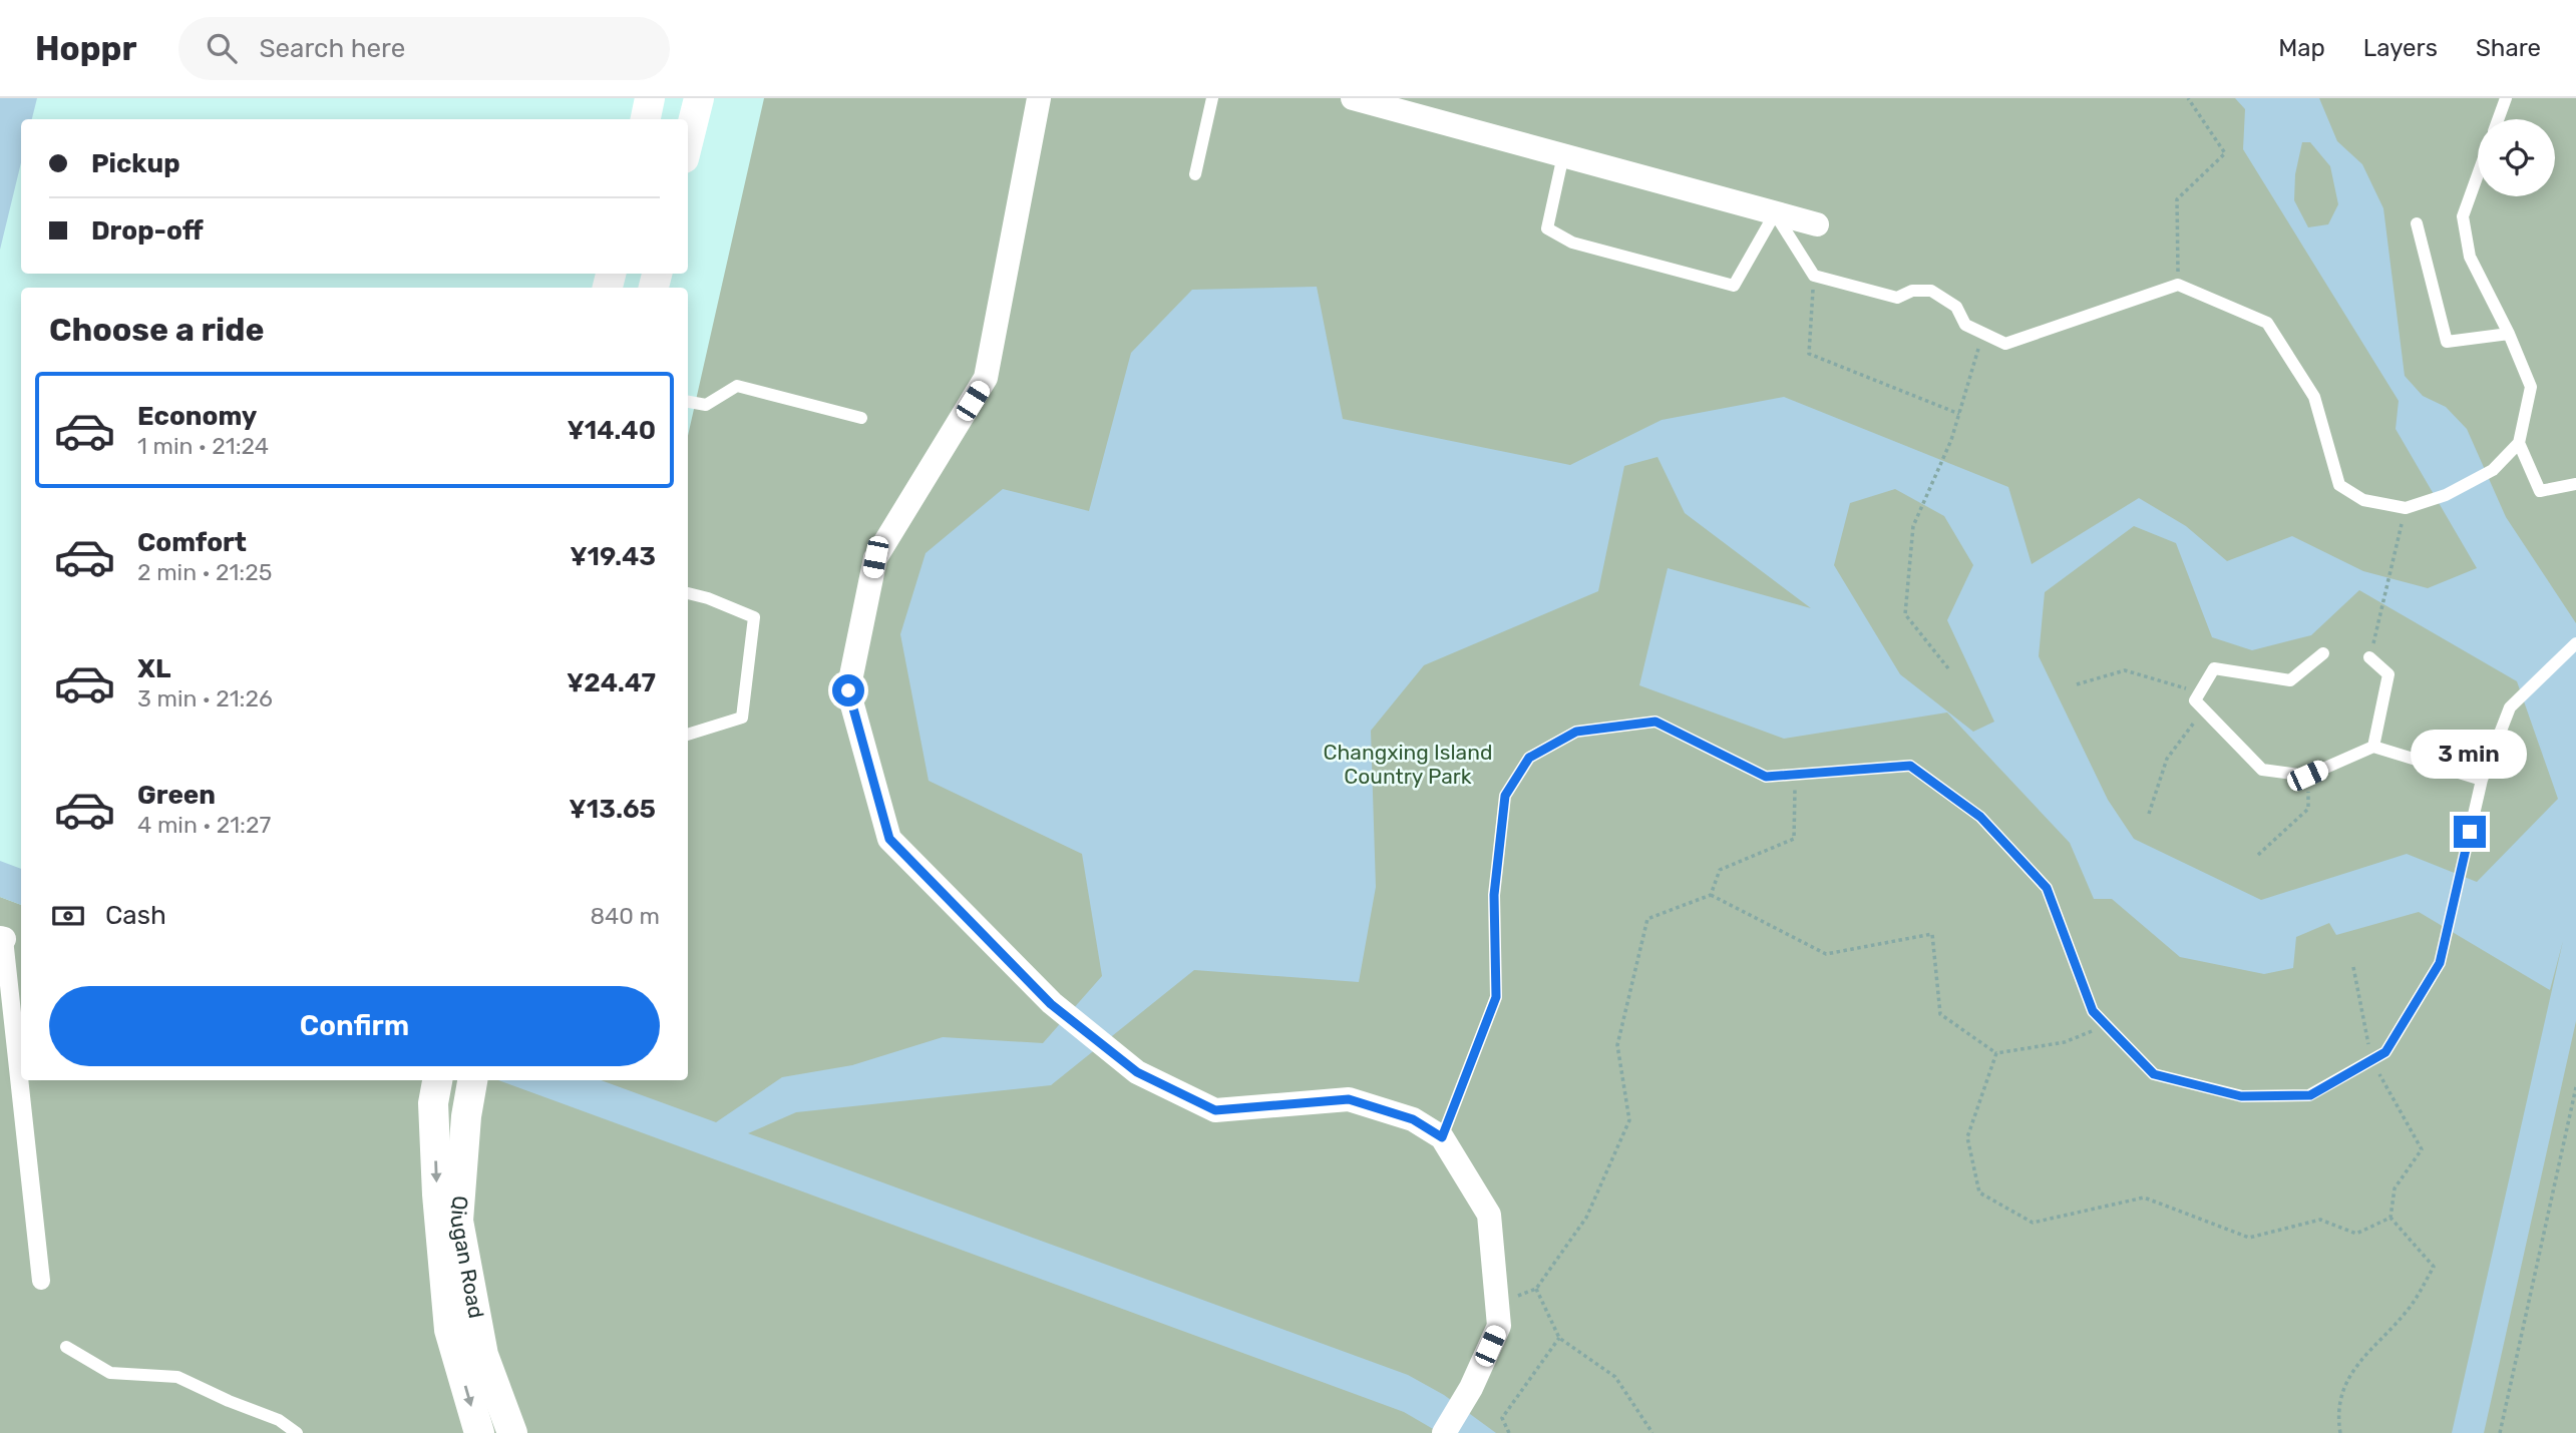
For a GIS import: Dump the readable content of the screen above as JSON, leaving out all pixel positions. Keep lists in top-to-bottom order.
{
  "streets": {
    "street": ["Qiugan Road"]
  },
  "parks": ["Changxing Island Country Park"],
  "page": {
    "header": "Hoppr",
    "search": "Search here",
    "nav": ["Map", "Layers", "Share"],
    "banner": ["Pickup", "Drop-off"],
    "heading": "Choose a ride",
    "list": [
      {
        "name": "Economy",
        "note": "1 min · 21:24",
        "value": "¥14.40"
      },
      {
        "name": "Comfort",
        "note": "2 min · 21:25",
        "value": "¥19.43"
      },
      {
        "name": "XL",
        "note": "3 min · 21:26",
        "value": "¥24.47"
      },
      {
        "name": "Green",
        "note": "4 min · 21:27",
        "value": "¥13.65"
      }
    ],
    "bubble": "3 min",
    "pay": ["Cash", "840 m"],
    "buttons": "Confirm"
  }
}
